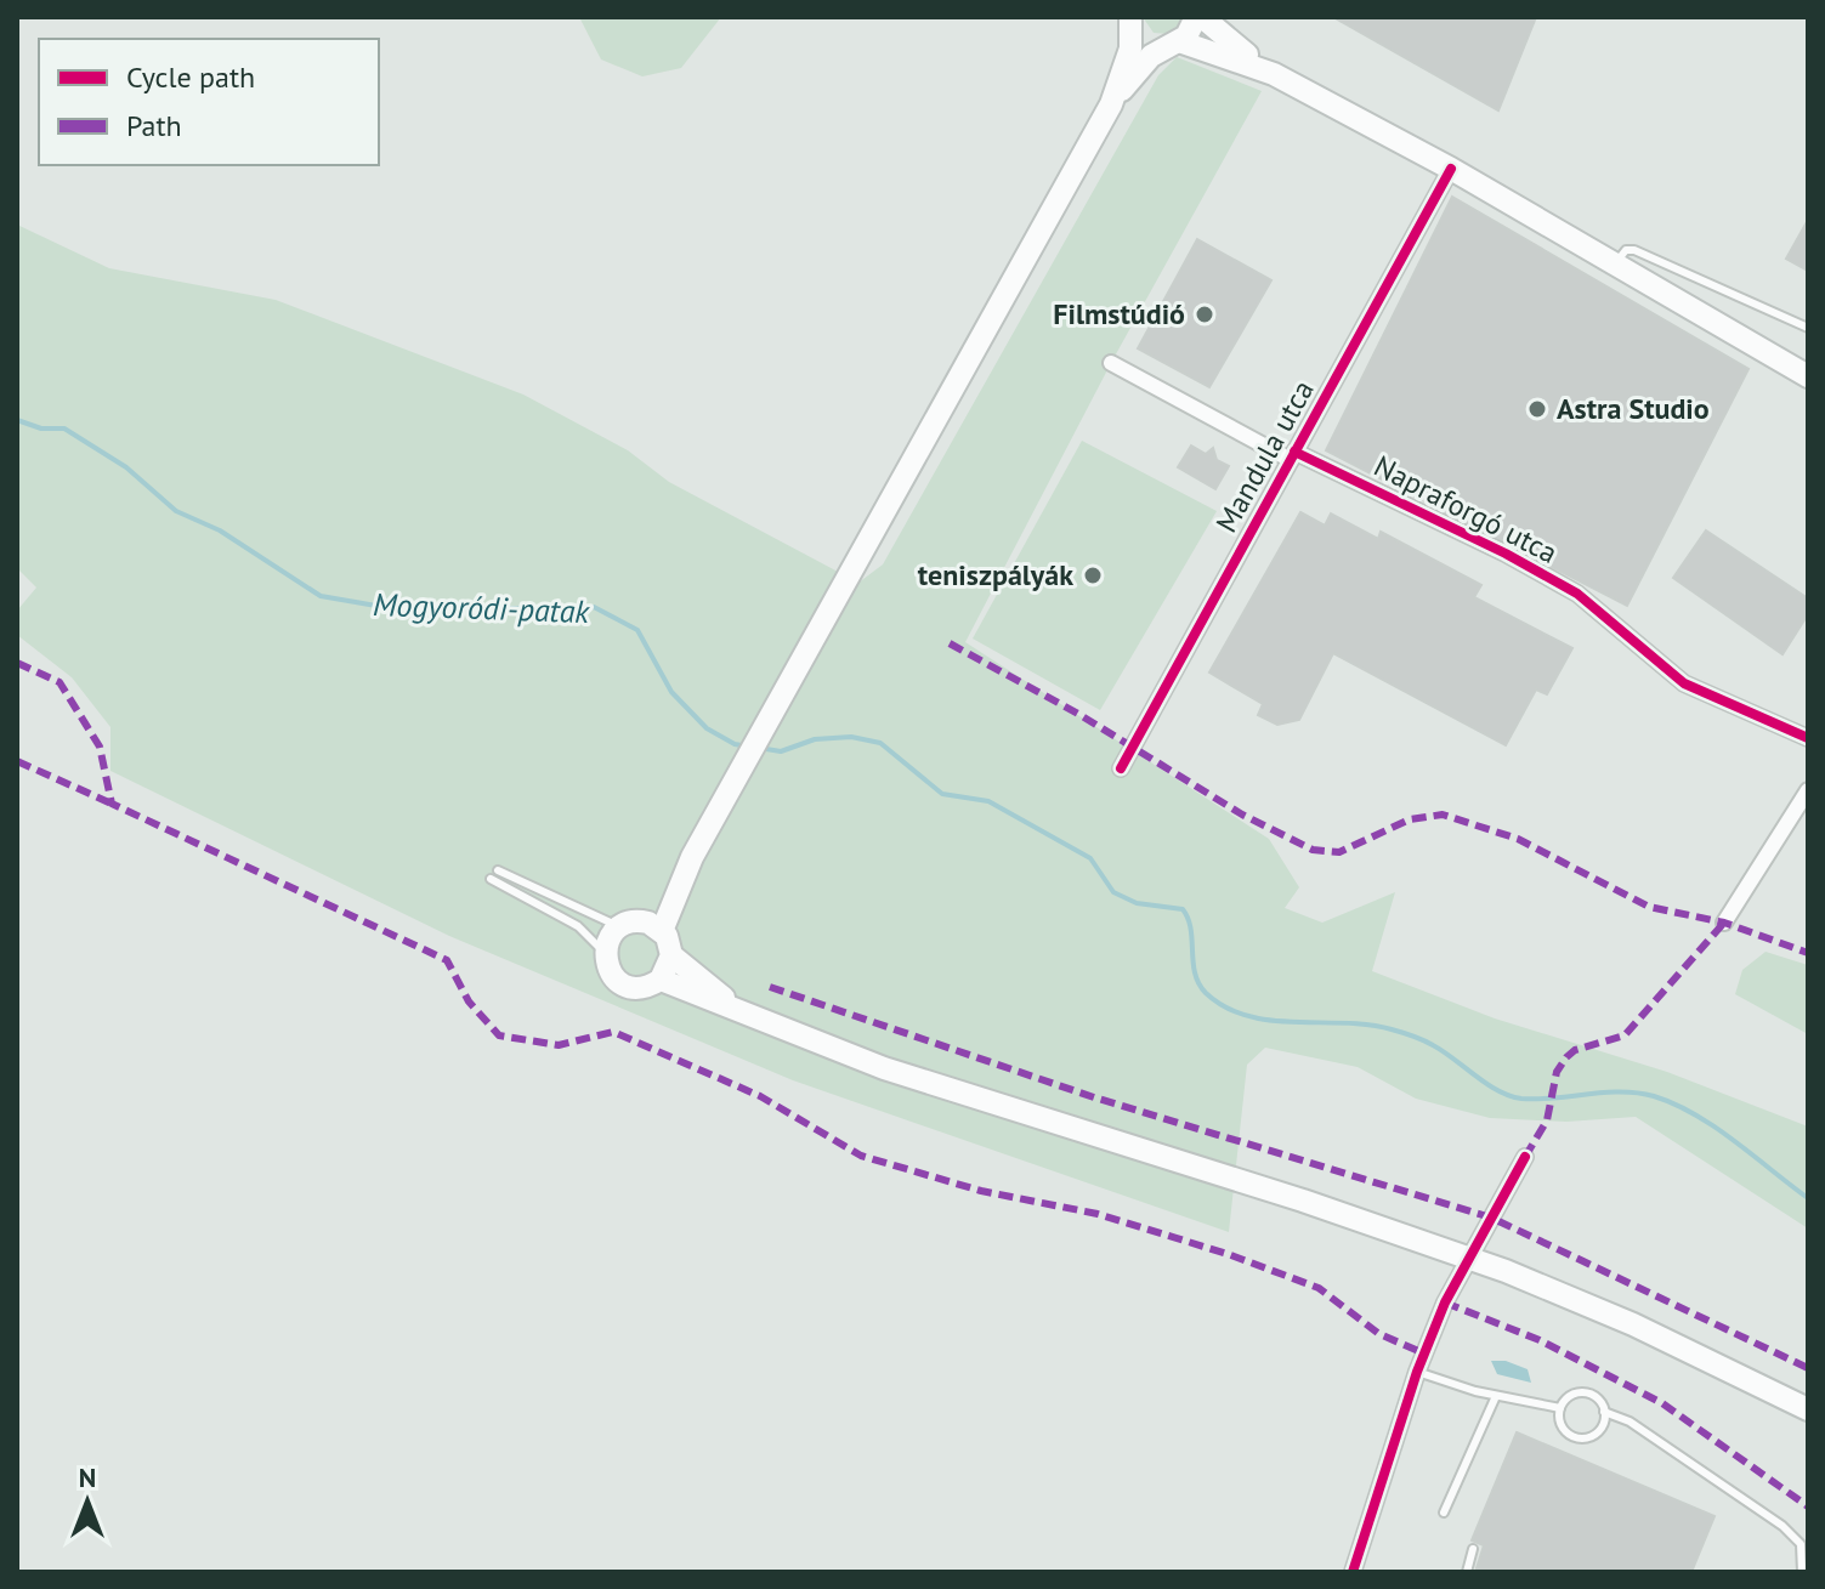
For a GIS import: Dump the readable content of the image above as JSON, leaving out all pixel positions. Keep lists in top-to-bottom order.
{
  "streets": {
    "street": ["Mandula utca", "Napraforgó utca"]
  },
  "crossings": [
    ["Mandula utca", "Napraforgó utca"]
  ],
  "water": ["Mogyoródi-patak"],
  "places": ["Filmstúdió", "Astra Studio", "teniszpályák"],
  "legend": ["Cycle path", "Path"],
  "north": "top"
}
